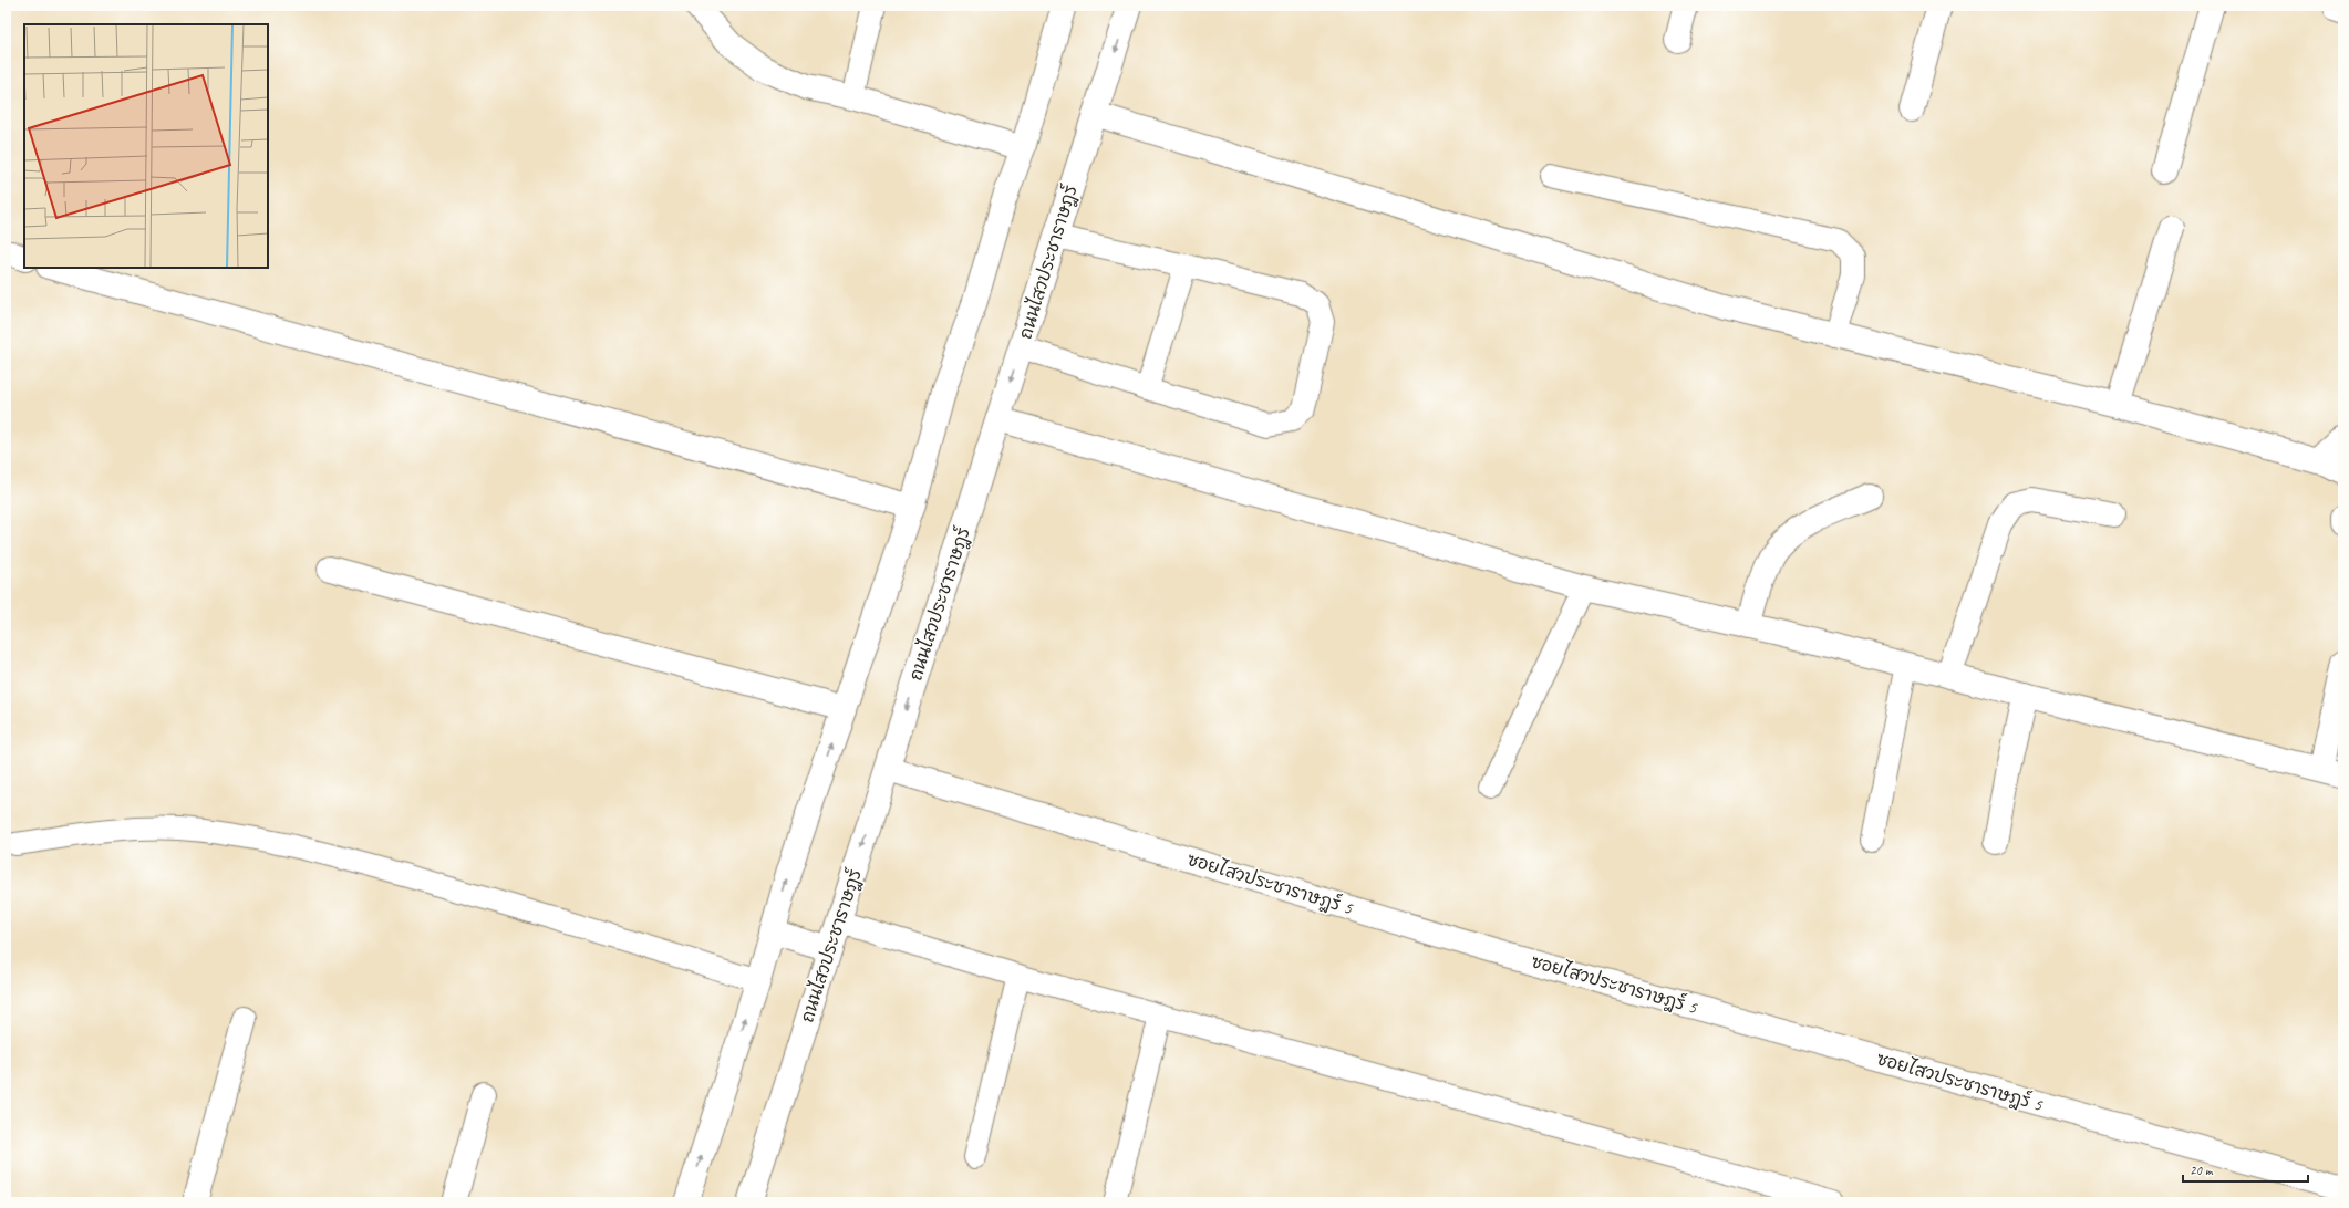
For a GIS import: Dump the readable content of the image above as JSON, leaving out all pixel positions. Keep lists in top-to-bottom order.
{
  "streets": {
    "street": ["ถนนไสวประชาราษฎร์", "ซอยไสวประชาราษฎร์ 5"]
  },
  "crossings": [
    ["ถนนไสวประชาราษฎร์", "ซอยไสวประชาราษฎร์ 5"]
  ],
  "scale_bar": "20 m"
}
